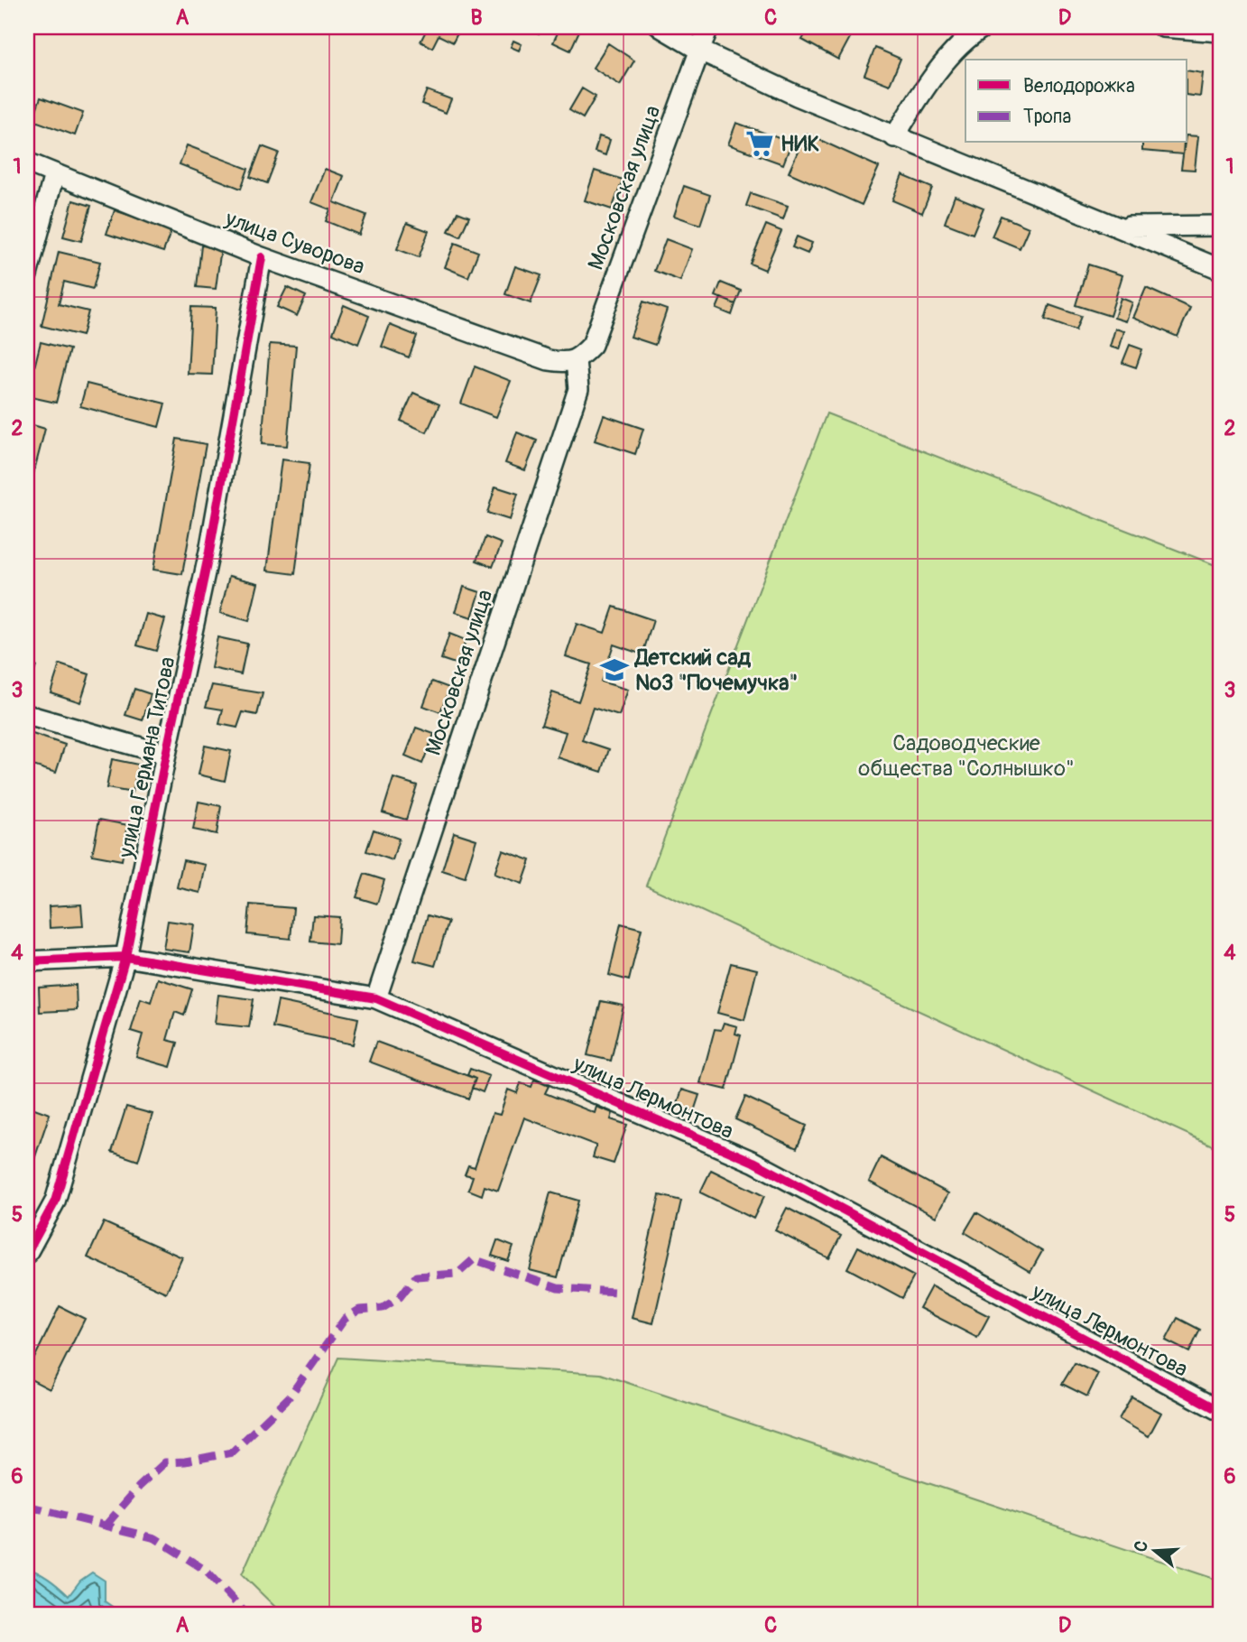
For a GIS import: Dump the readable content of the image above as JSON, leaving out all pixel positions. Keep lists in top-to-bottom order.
{
  "streets": {
    "street": [
      "Московская улица",
      "улица Суворова",
      "улица Германа Титова",
      "улица Лермонтова"
    ]
  },
  "crossings": [
    ["Московская улица", "улица Суворова"],
    ["Московская улица", "улица Лермонтова"],
    ["улица Суворова", "улица Германа Титова"],
    ["улица Германа Титова", "улица Лермонтова"]
  ],
  "parks": ["Садоводческие общества \"Солнышко\""],
  "places": {
    "supermarket": ["НИК"],
    "school or university": ["Детский сад №3 \"Почемучка\""]
  },
  "legend": ["Велодорожка", "Тропа"],
  "north": "left",
  "grid": {
    "columns": [
      "A",
      "B",
      "C",
      "D"
    ],
    "rows": [
      "1",
      "2",
      "3",
      "4",
      "5",
      "6"
    ]
  }
}
